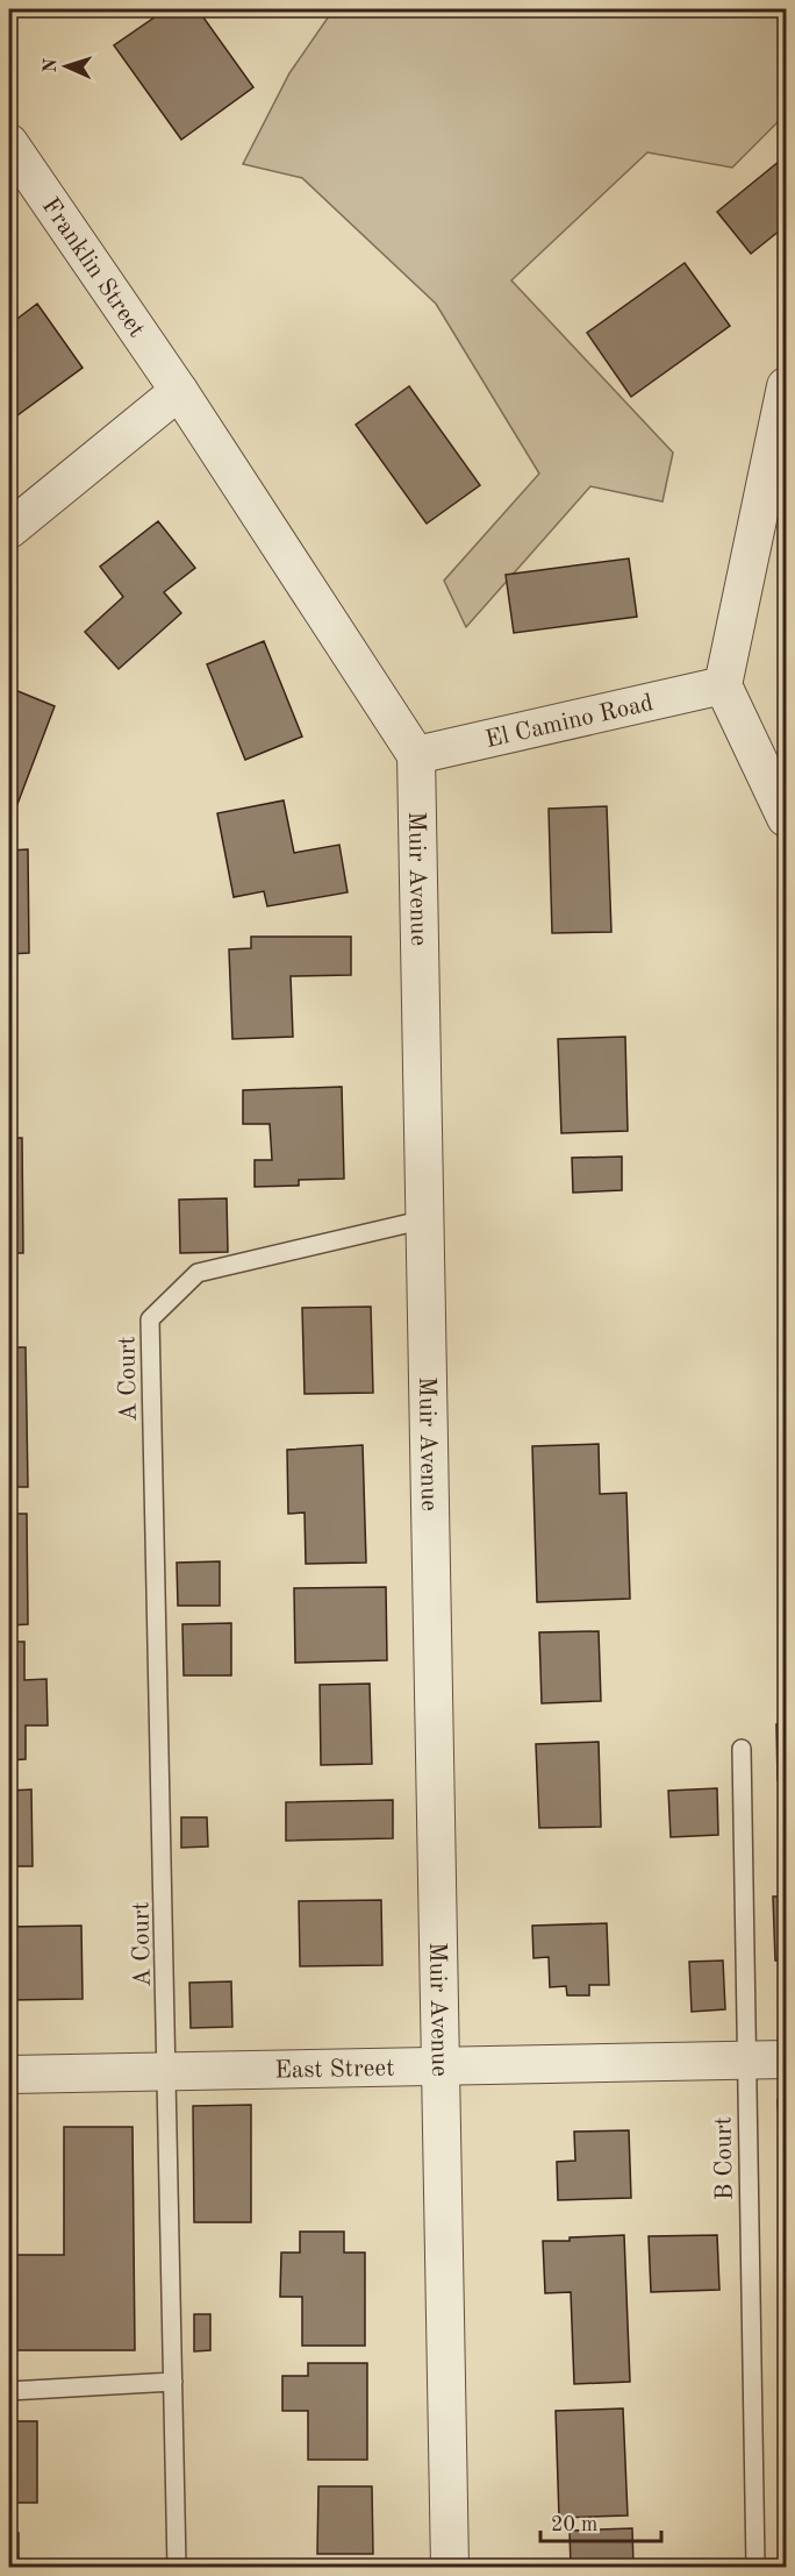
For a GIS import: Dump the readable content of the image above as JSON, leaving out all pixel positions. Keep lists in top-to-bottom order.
{
  "streets": {
    "street": [
      "Franklin Street",
      "El Camino Road",
      "Muir Avenue",
      "East Street"
    ],
    "lane": ["A Court", "B Court"]
  },
  "crossings": [
    ["El Camino Road", "Muir Avenue"],
    ["Muir Avenue", "A Court"],
    ["Muir Avenue", "East Street"],
    ["A Court", "East Street"],
    ["East Street", "B Court"]
  ],
  "scale_bar": "20 m",
  "north": "left"
}
